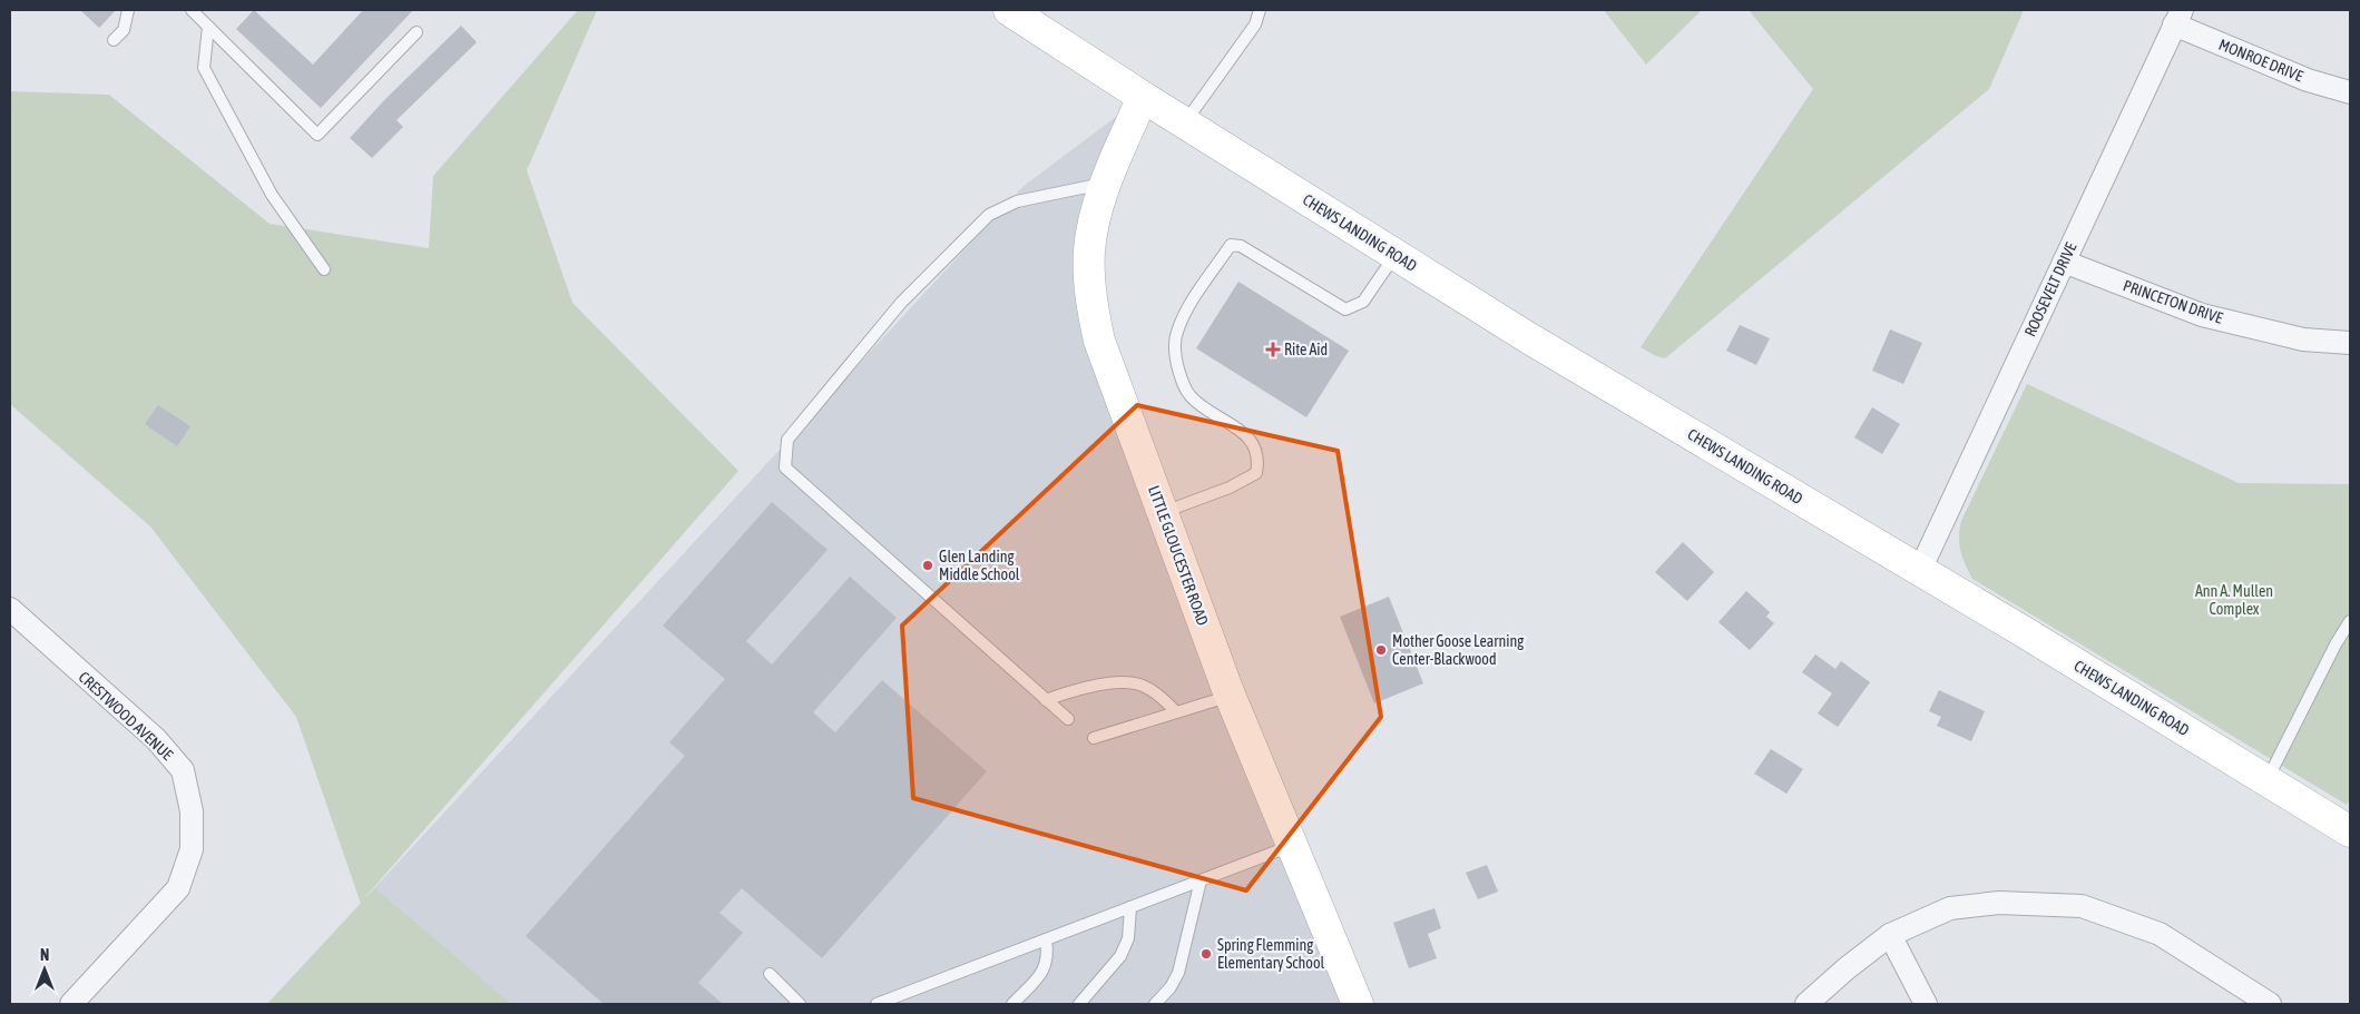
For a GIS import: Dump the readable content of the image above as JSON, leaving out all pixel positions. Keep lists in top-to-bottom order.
{
  "streets": {
    "main road": ["CHEWS LANDING ROAD", "LITTLE GLOUCESTER ROAD"],
    "street": [
      "MONROE DRIVE",
      "ROOSEVELT DRIVE",
      "PRINCETON DRIVE",
      "CRESTWOOD AVENUE"
    ]
  },
  "crossings": [
    ["MONROE DRIVE", "ROOSEVELT DRIVE"],
    ["CHEWS LANDING ROAD", "ROOSEVELT DRIVE"],
    ["CHEWS LANDING ROAD", "LITTLE GLOUCESTER ROAD"],
    ["ROOSEVELT DRIVE", "PRINCETON DRIVE"]
  ],
  "parks": ["Ann A. Mullen Complex"],
  "places": {
    "health": ["Rite Aid"],
    "other": ["Glen Landing Middle School", "Mother Goose Learning Center-Blackwood", "Spring Flemming Elementary School"]
  },
  "north": "top"
}
